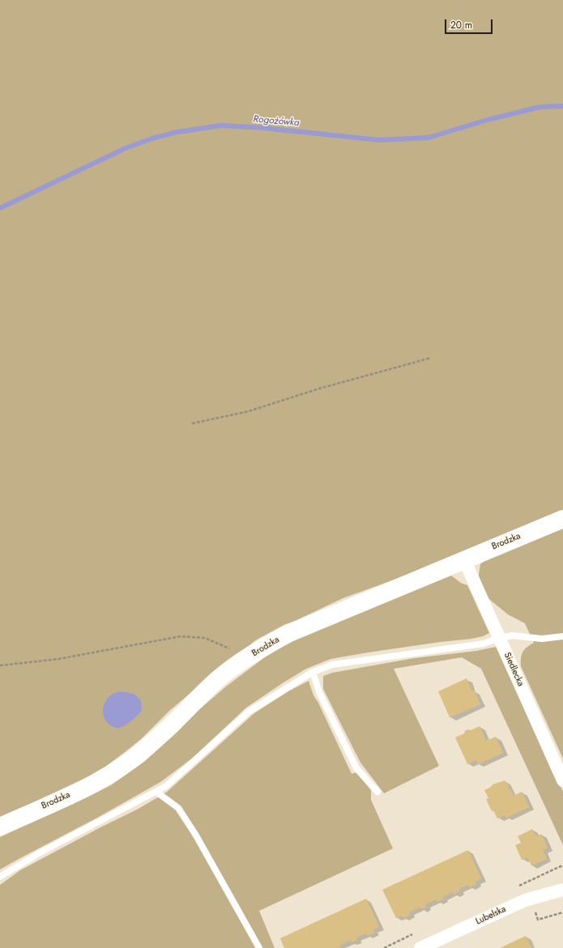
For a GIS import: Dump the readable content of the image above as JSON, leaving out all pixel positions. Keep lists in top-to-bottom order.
{
  "streets": {
    "street": ["Brodzka", "Siedlecka", "Lubelska"]
  },
  "crossings": [
    ["Brodzka", "Siedlecka"]
  ],
  "water": ["Rogożówka"],
  "scale_bar": "20 m"
}
